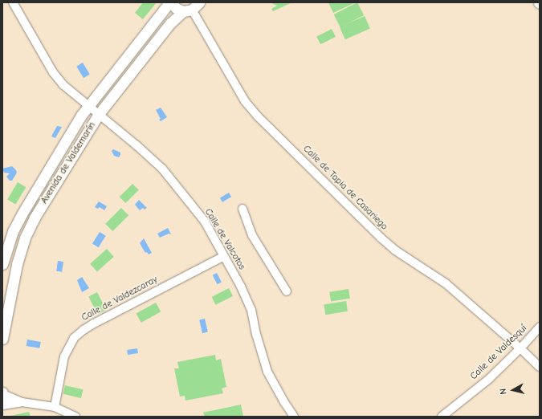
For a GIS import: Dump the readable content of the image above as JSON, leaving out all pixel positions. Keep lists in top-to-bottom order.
{
  "streets": {
    "street": [
      "Avenida de Valdemarín",
      "Calle de Tapia de Casariego",
      "Calle de Valcotos",
      "Calle de Valdezcaray",
      "Calle de Valdesquí"
    ]
  },
  "crossings": [
    ["Avenida de Valdemarín", "Calle de Tapia de Casariego"],
    ["Avenida de Valdemarín", "Calle de Valcotos"],
    ["Calle de Tapia de Casariego", "Calle de Valdesquí"],
    ["Calle de Valcotos", "Calle de Valdezcaray"]
  ],
  "north": "left"
}
